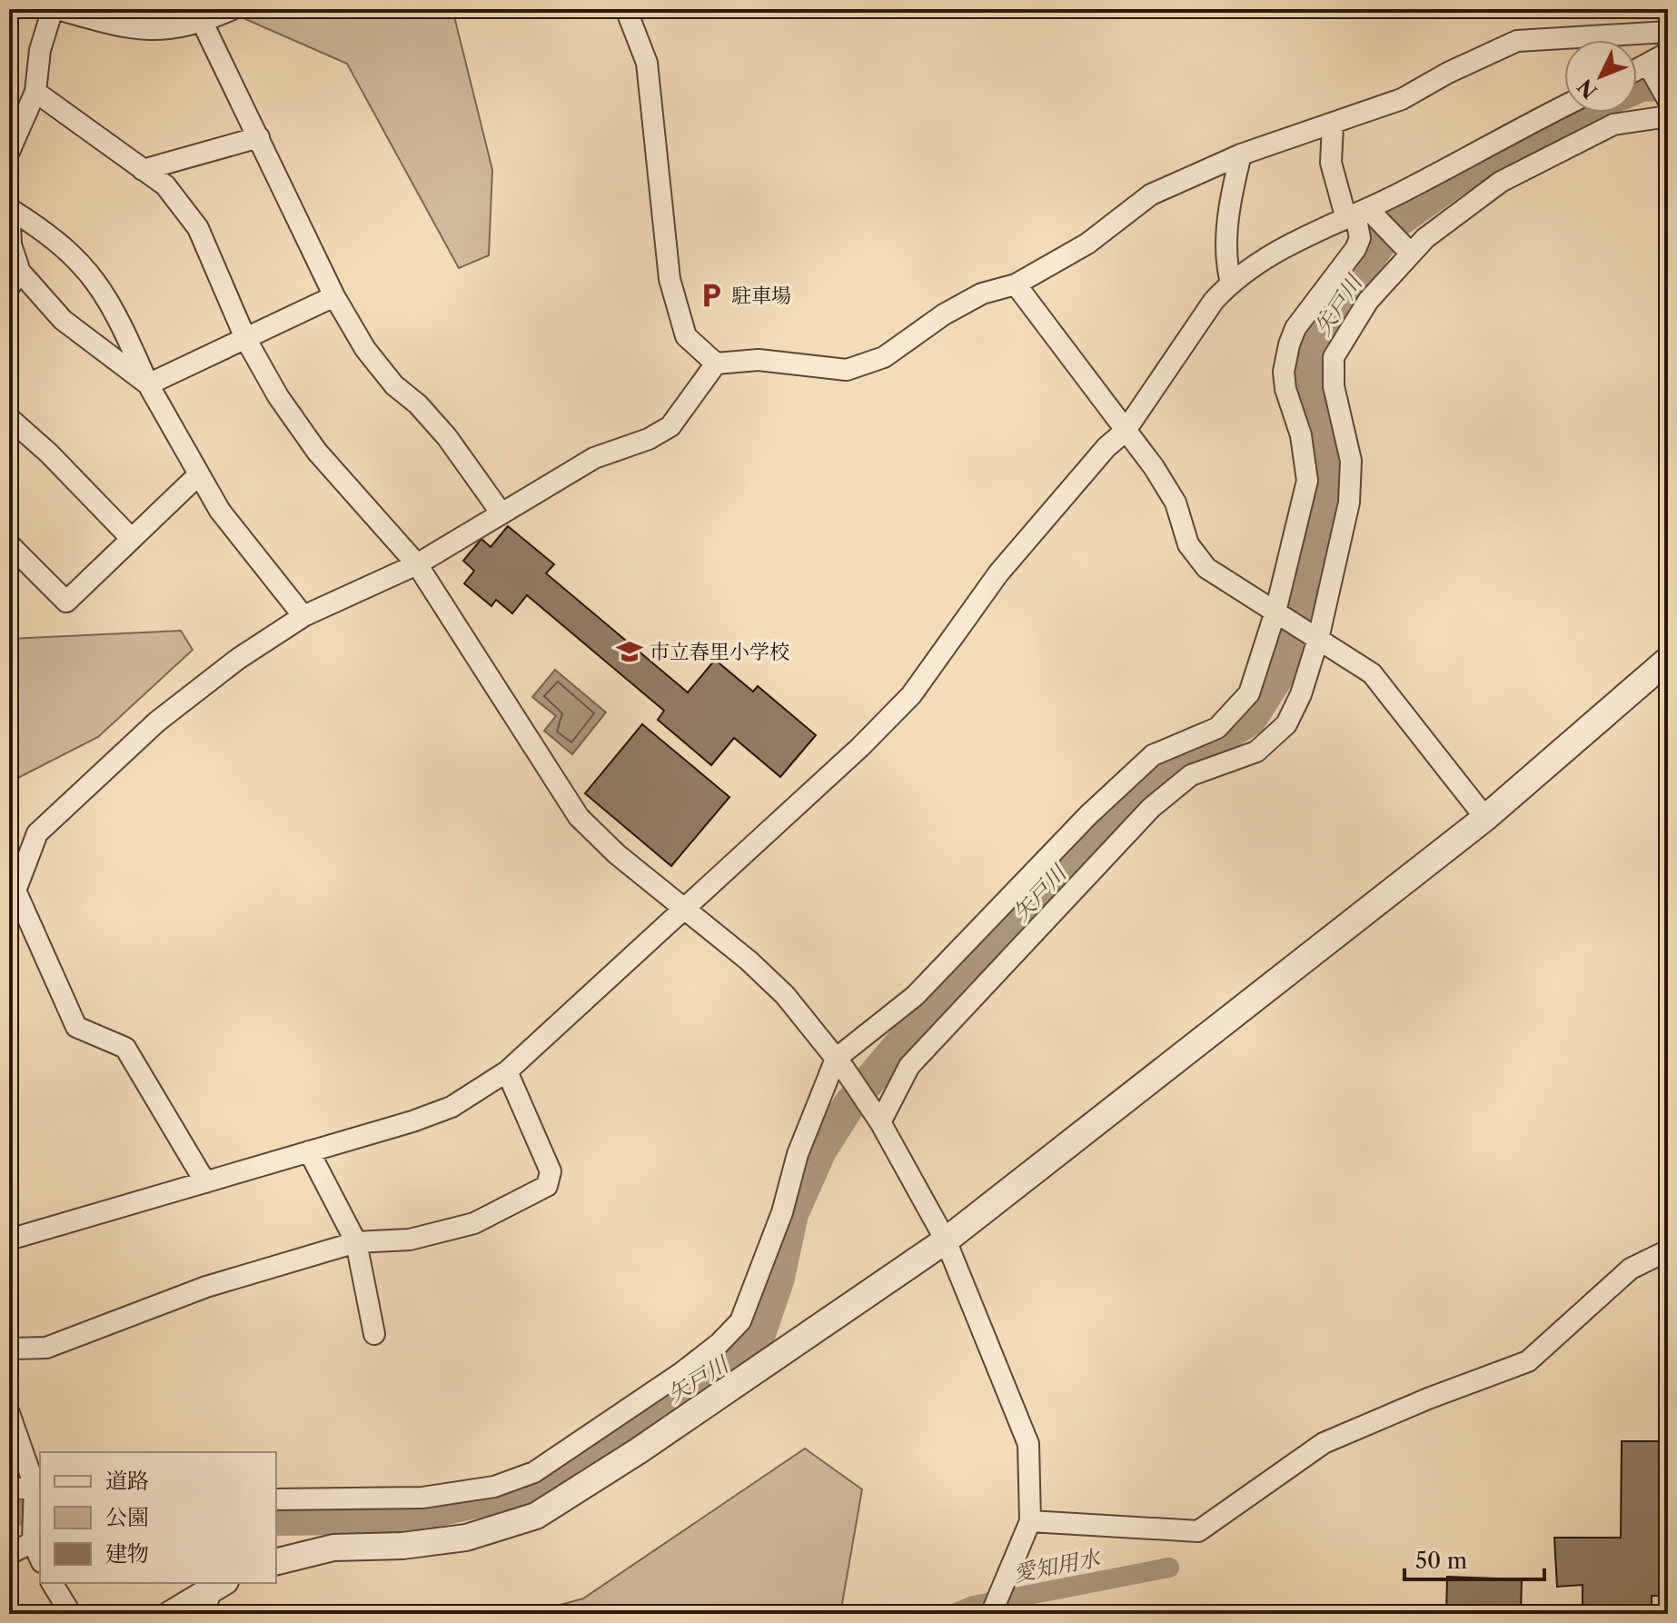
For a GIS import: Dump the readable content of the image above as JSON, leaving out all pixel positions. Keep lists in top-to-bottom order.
{
  "water": ["矢戸川", "愛知用水"],
  "places": {
    "parking": ["駐車場"],
    "school or university": ["市立春里小学校"]
  },
  "legend": ["道路", "公園", "建物"],
  "scale_bar": "50 m",
  "north": "bottom left"
}
